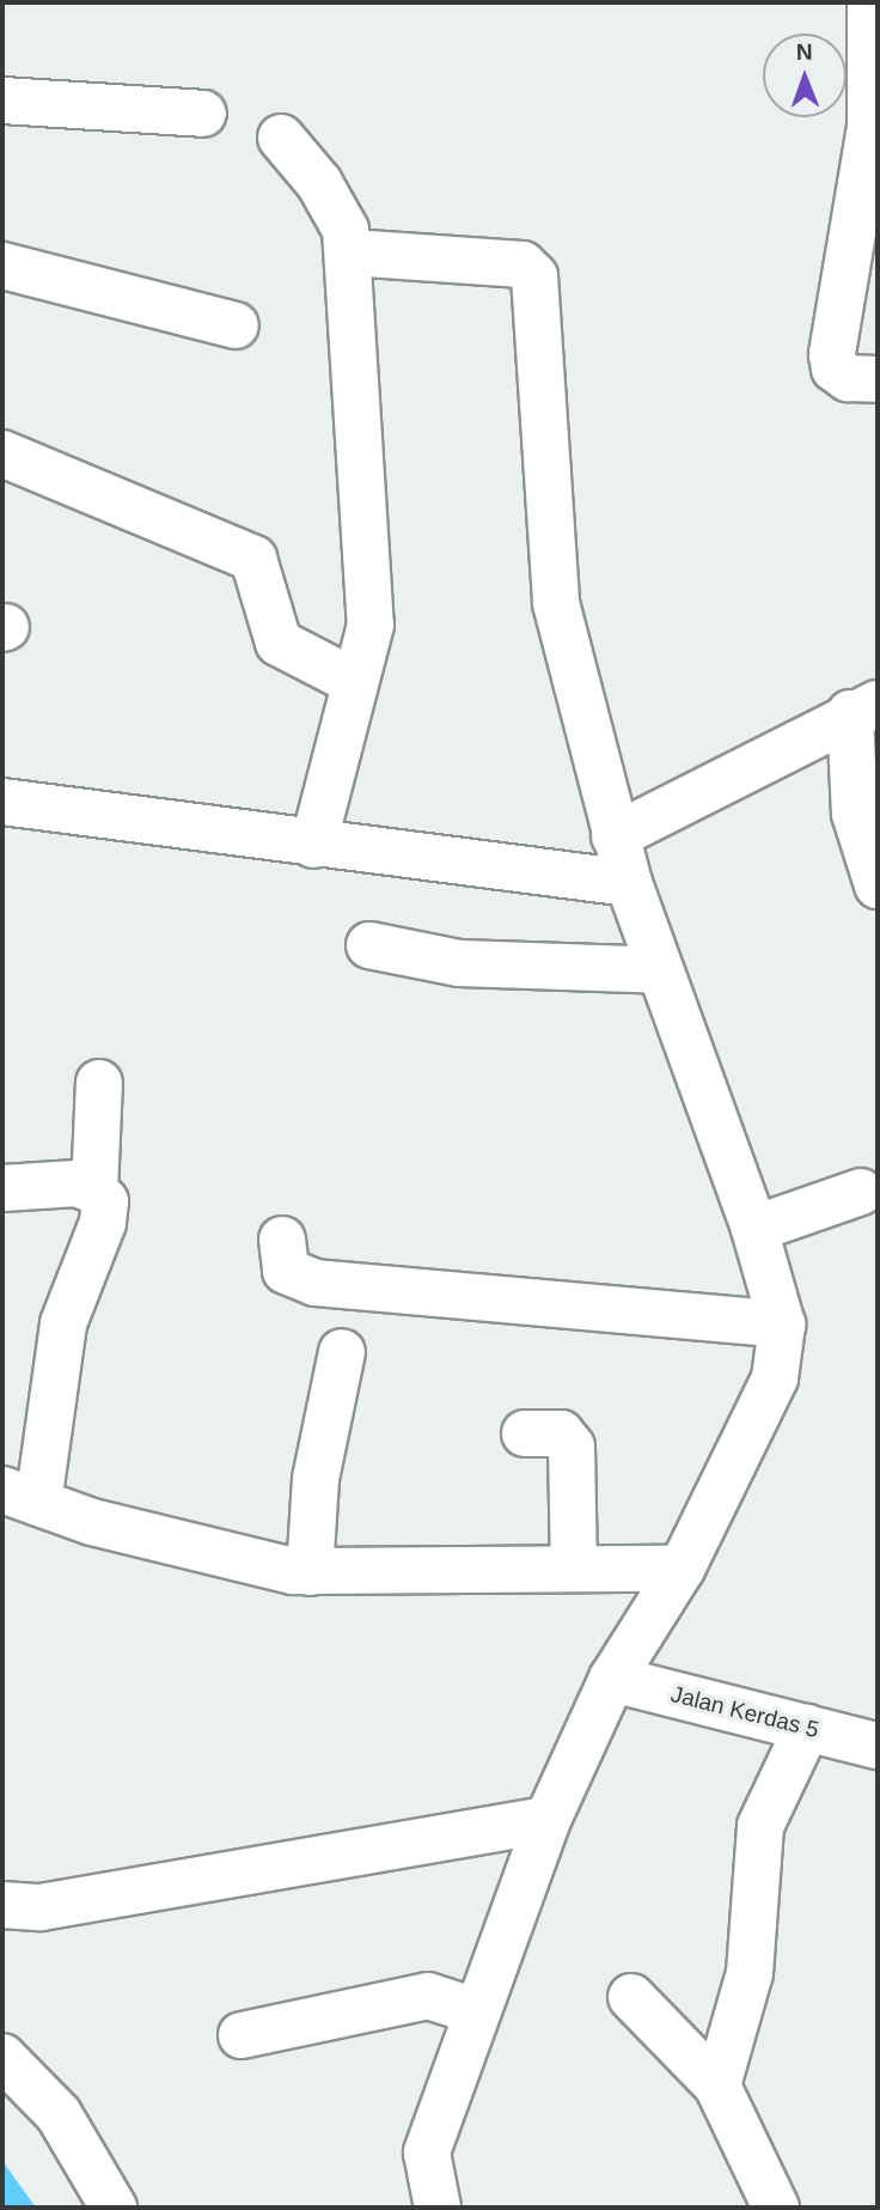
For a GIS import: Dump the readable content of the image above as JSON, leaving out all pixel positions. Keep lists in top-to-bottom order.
{
  "streets": {
    "street": ["Jalan Kerdas 5"]
  },
  "north": "top"
}
